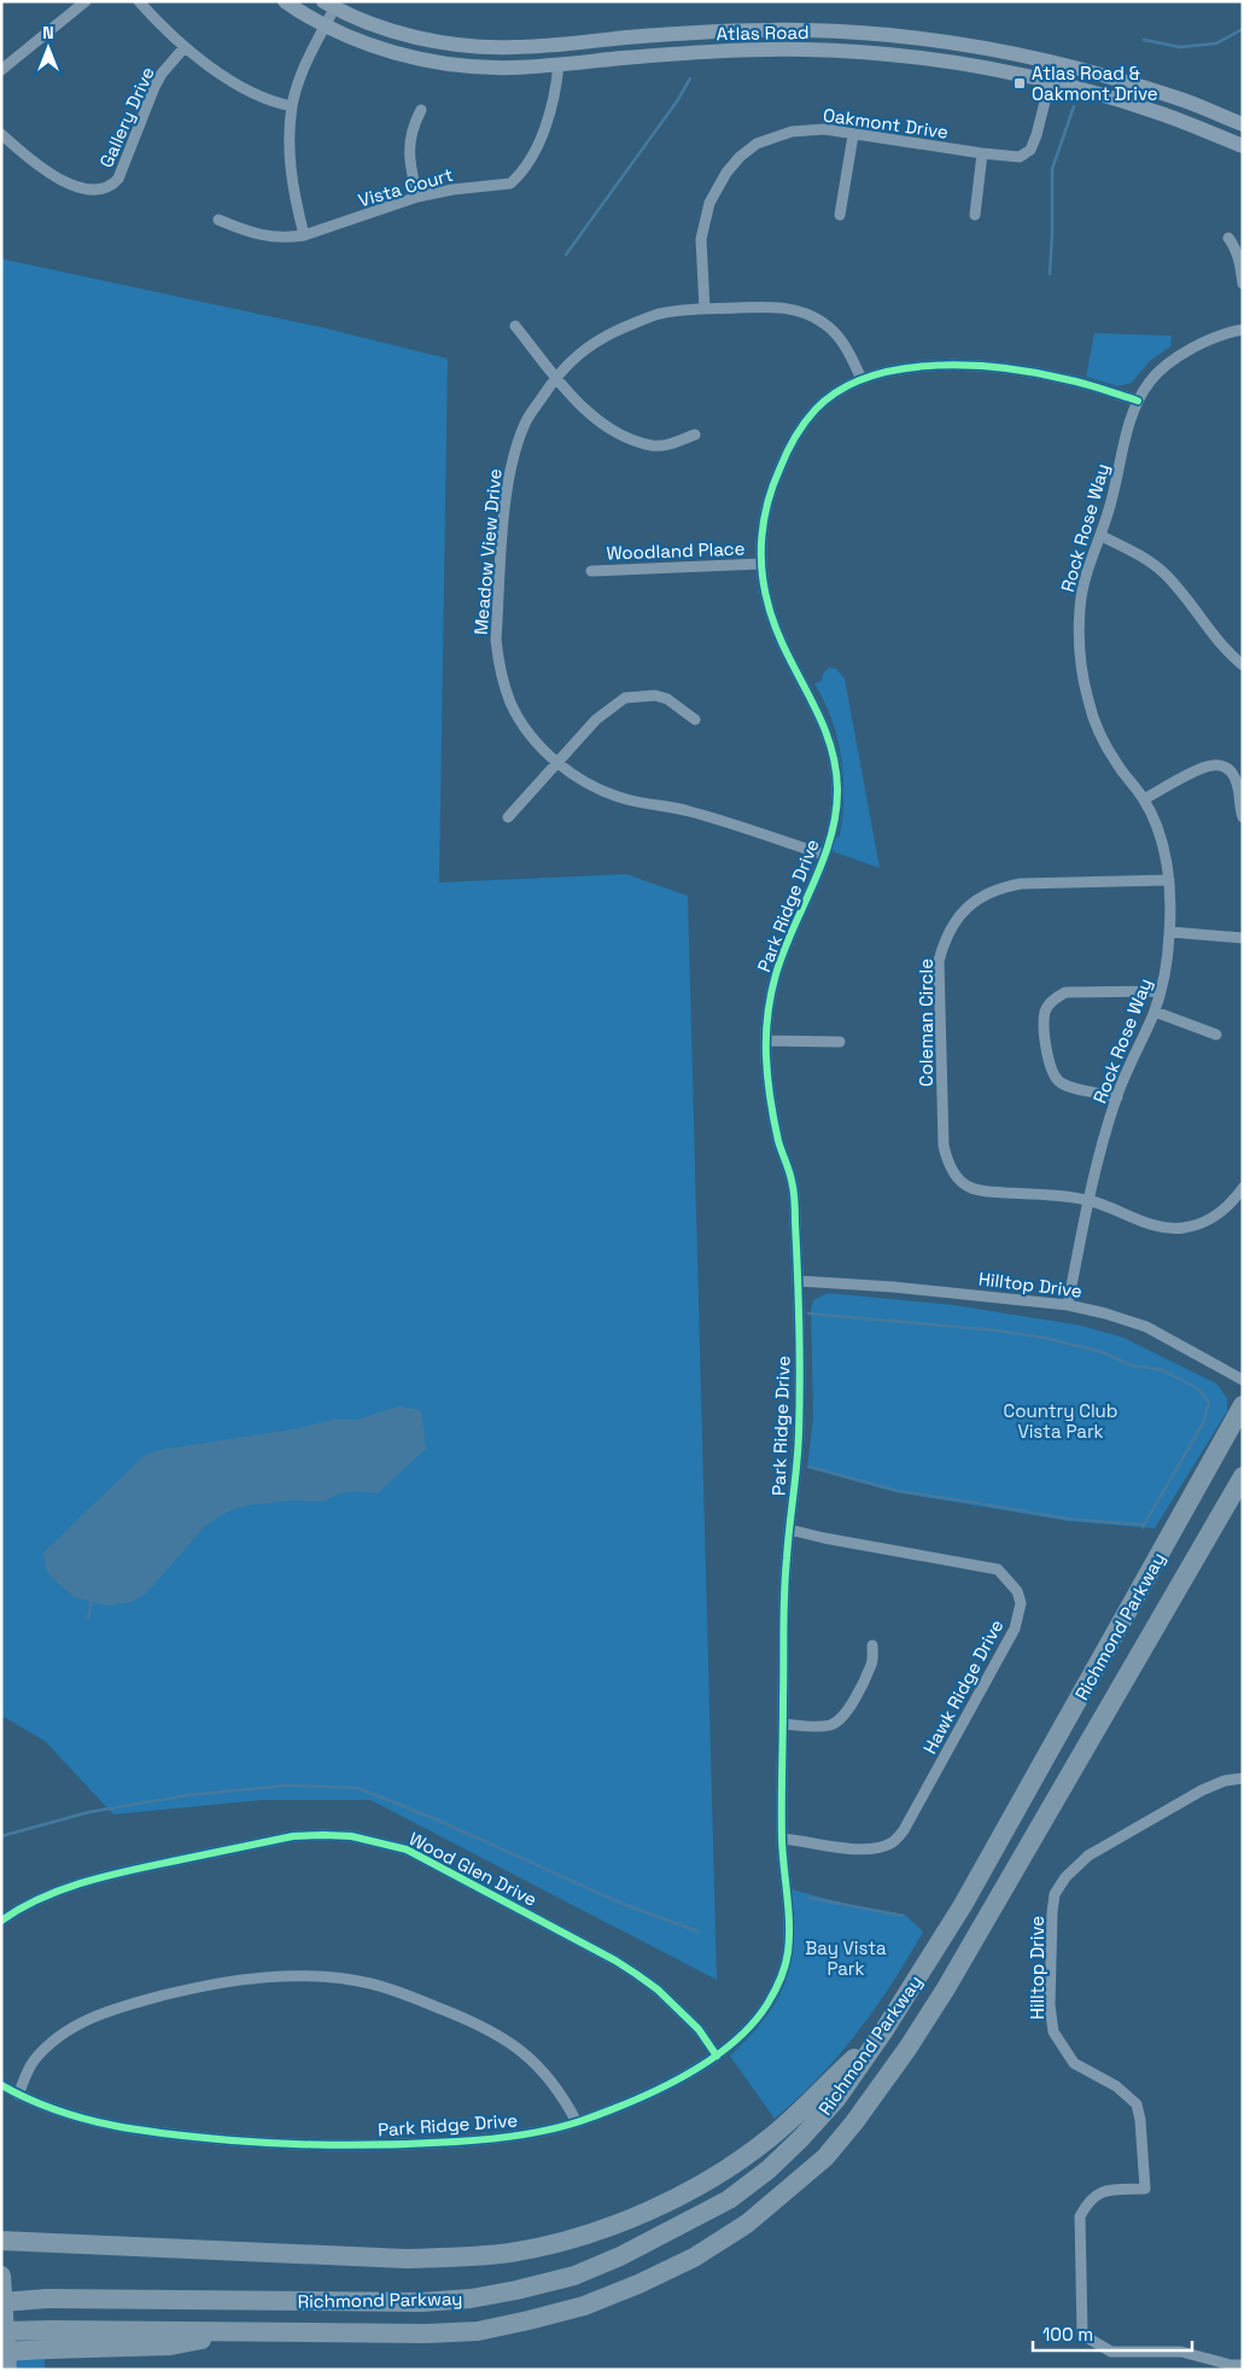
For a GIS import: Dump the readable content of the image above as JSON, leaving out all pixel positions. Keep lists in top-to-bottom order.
{
  "streets": {
    "highway": ["Richmond Parkway"],
    "street": [
      "Atlas Road",
      "Gallery Drive",
      "Oakmont Drive",
      "Vista Court",
      "Rock Rose Way",
      "Woodland Place",
      "Meadow View Drive",
      "Park Ridge Drive",
      "Coleman Circle",
      "Hilltop Drive",
      "Hawk Ridge Drive",
      "Wood Glen Drive"
    ]
  },
  "crossings": [
    ["Atlas Road", "Oakmont Drive"],
    ["Atlas Road", "Vista Court"],
    ["Oakmont Drive", "Meadow View Drive"],
    ["Rock Rose Way", "Park Ridge Drive"],
    ["Rock Rose Way", "Coleman Circle"],
    ["Rock Rose Way", "Hilltop Drive"],
    ["Woodland Place", "Park Ridge Drive"],
    ["Meadow View Drive", "Park Ridge Drive"],
    ["Park Ridge Drive", "Hilltop Drive"],
    ["Park Ridge Drive", "Hawk Ridge Drive"],
    ["Park Ridge Drive", "Wood Glen Drive"]
  ],
  "parks": ["Country Club Vista Park", "Bay Vista Park"],
  "places": {
    "transit": ["Atlas Road & Oakmont Drive"]
  },
  "scale_bar": "100 m",
  "north": "top"
}
